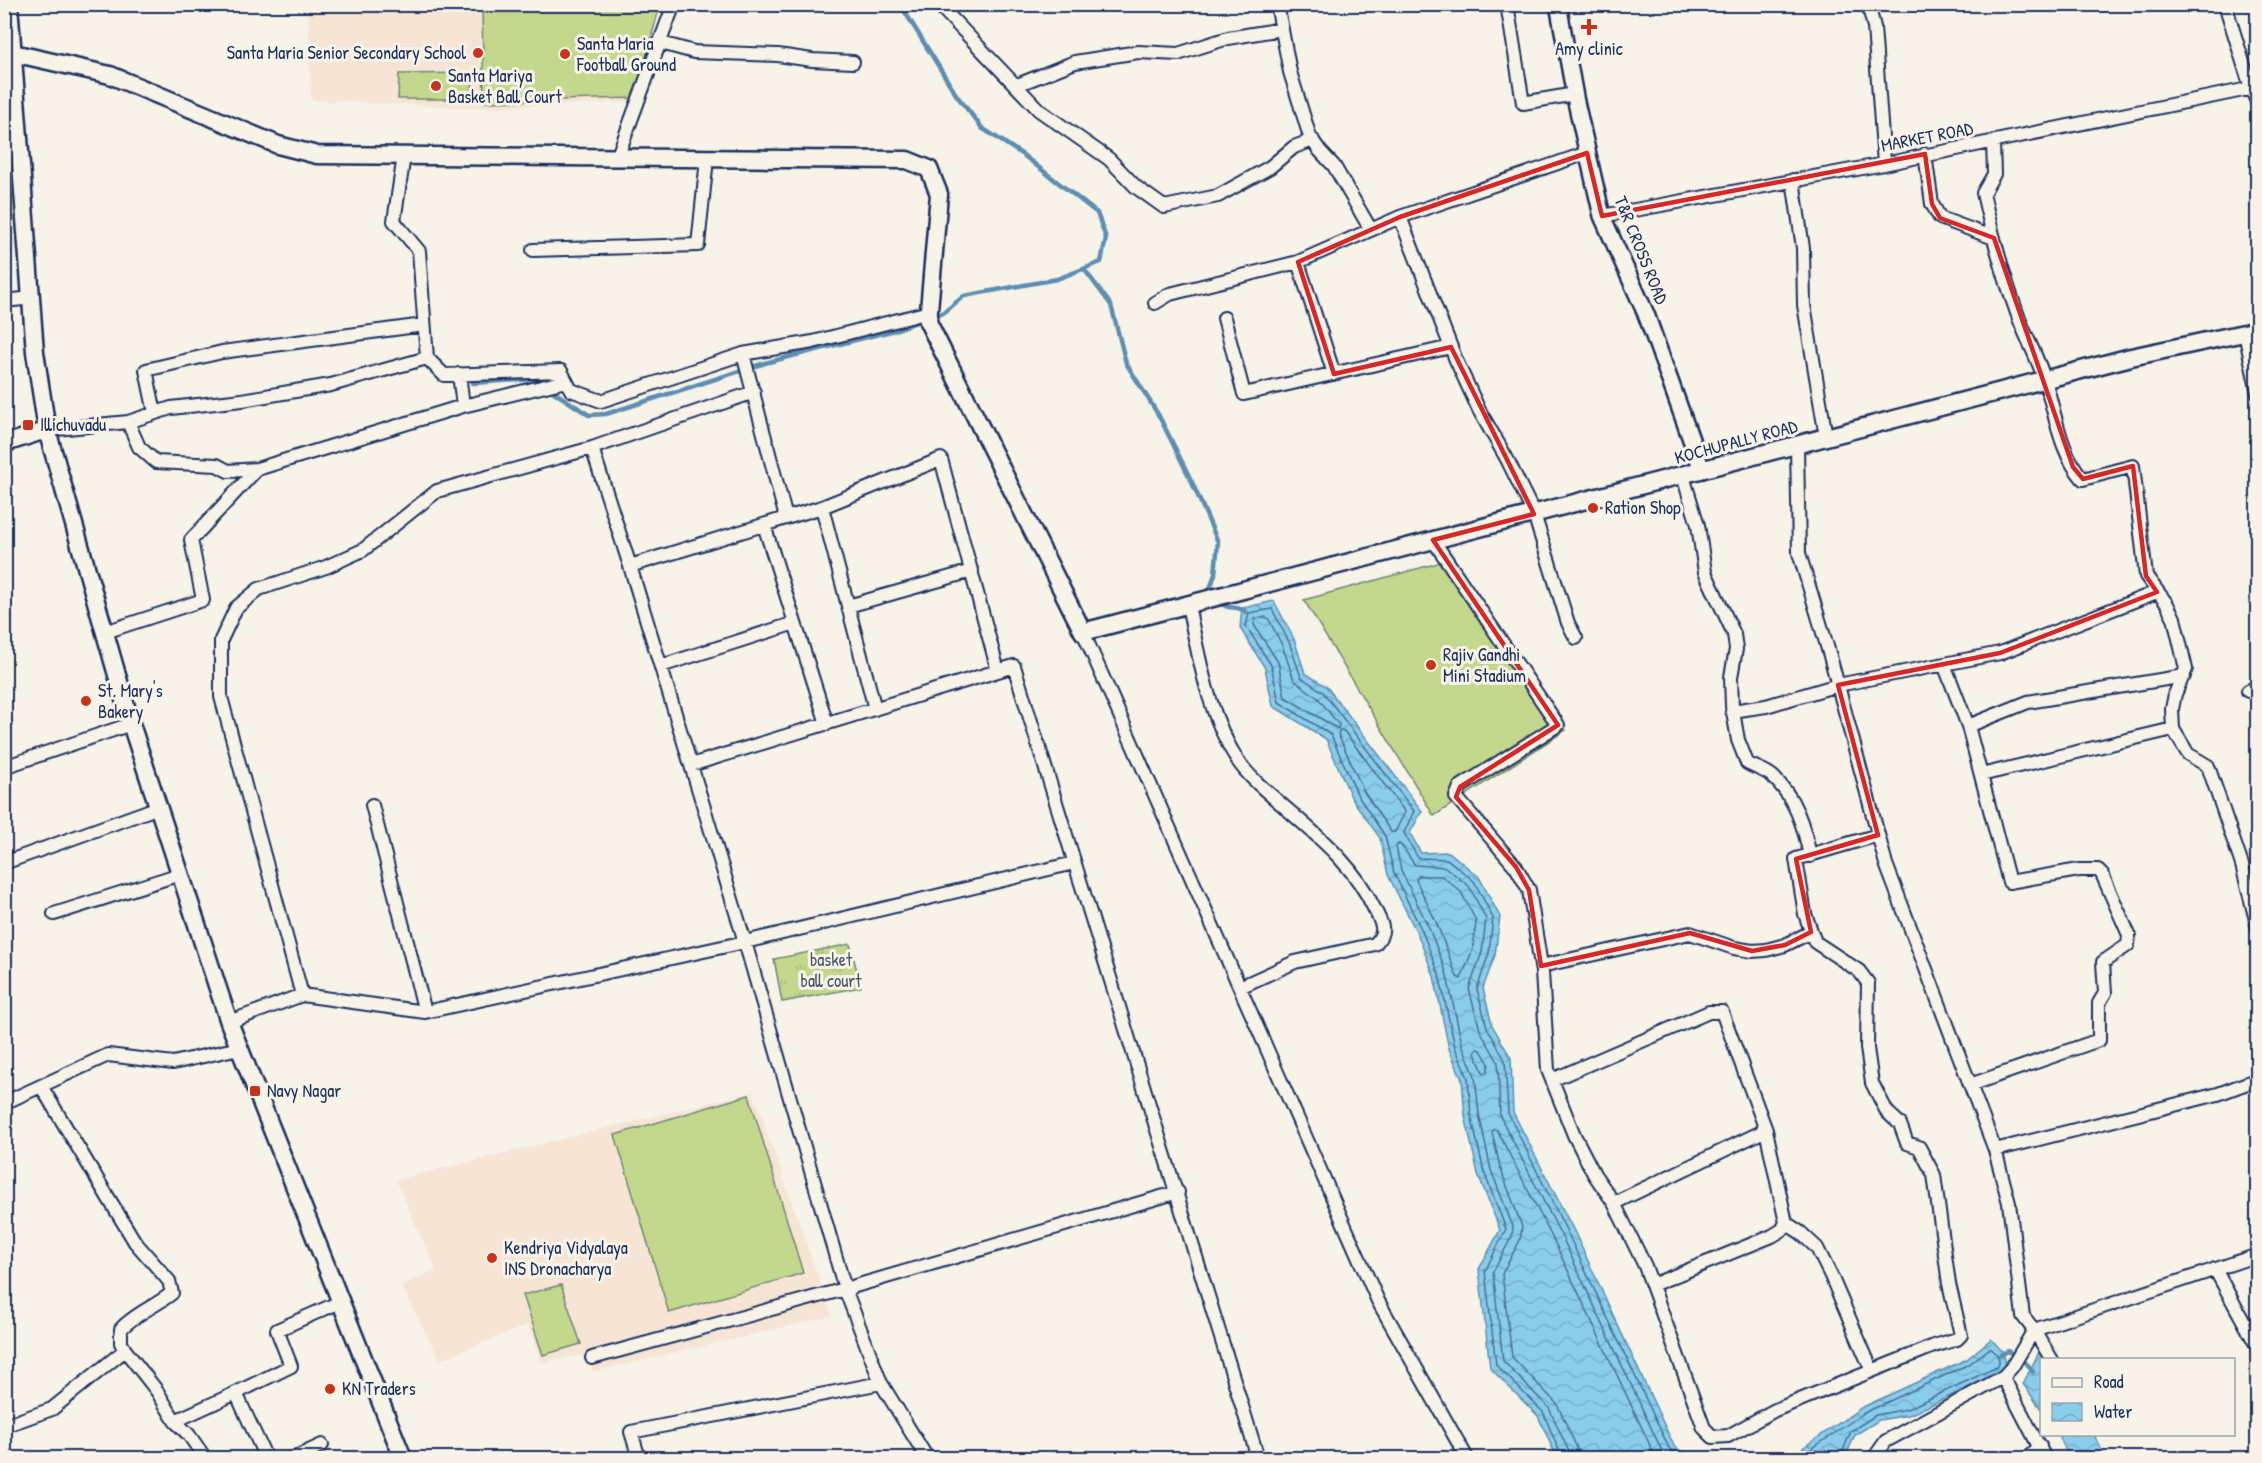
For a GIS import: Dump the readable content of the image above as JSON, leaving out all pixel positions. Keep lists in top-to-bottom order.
{
  "streets": {
    "main road": ["KOCHUPALLY ROAD"],
    "street": ["MARKET ROAD", "T&R CROSS ROAD"]
  },
  "crossings": [
    ["MARKET ROAD", "T&R CROSS ROAD"],
    ["T&R CROSS ROAD", "KOCHUPALLY ROAD"]
  ],
  "parks": ["basket ball court"],
  "places": {
    "health": ["Amy clinic"],
    "other": [
      "Santa Maria Senior Secondary School",
      "Santa Maria Football Ground",
      "Santa Mariya Basket Ball Court",
      "Ration Shop",
      "Rajiv Gandhi Mini Stadium",
      "St. Mary's Bakery",
      "Kendriya Vidyalaya INS Dronacharya",
      "KN Traders"
    ],
    "transit": ["Illichuvadu", "Navy Nagar"]
  },
  "legend": ["Road", "Water"]
}
